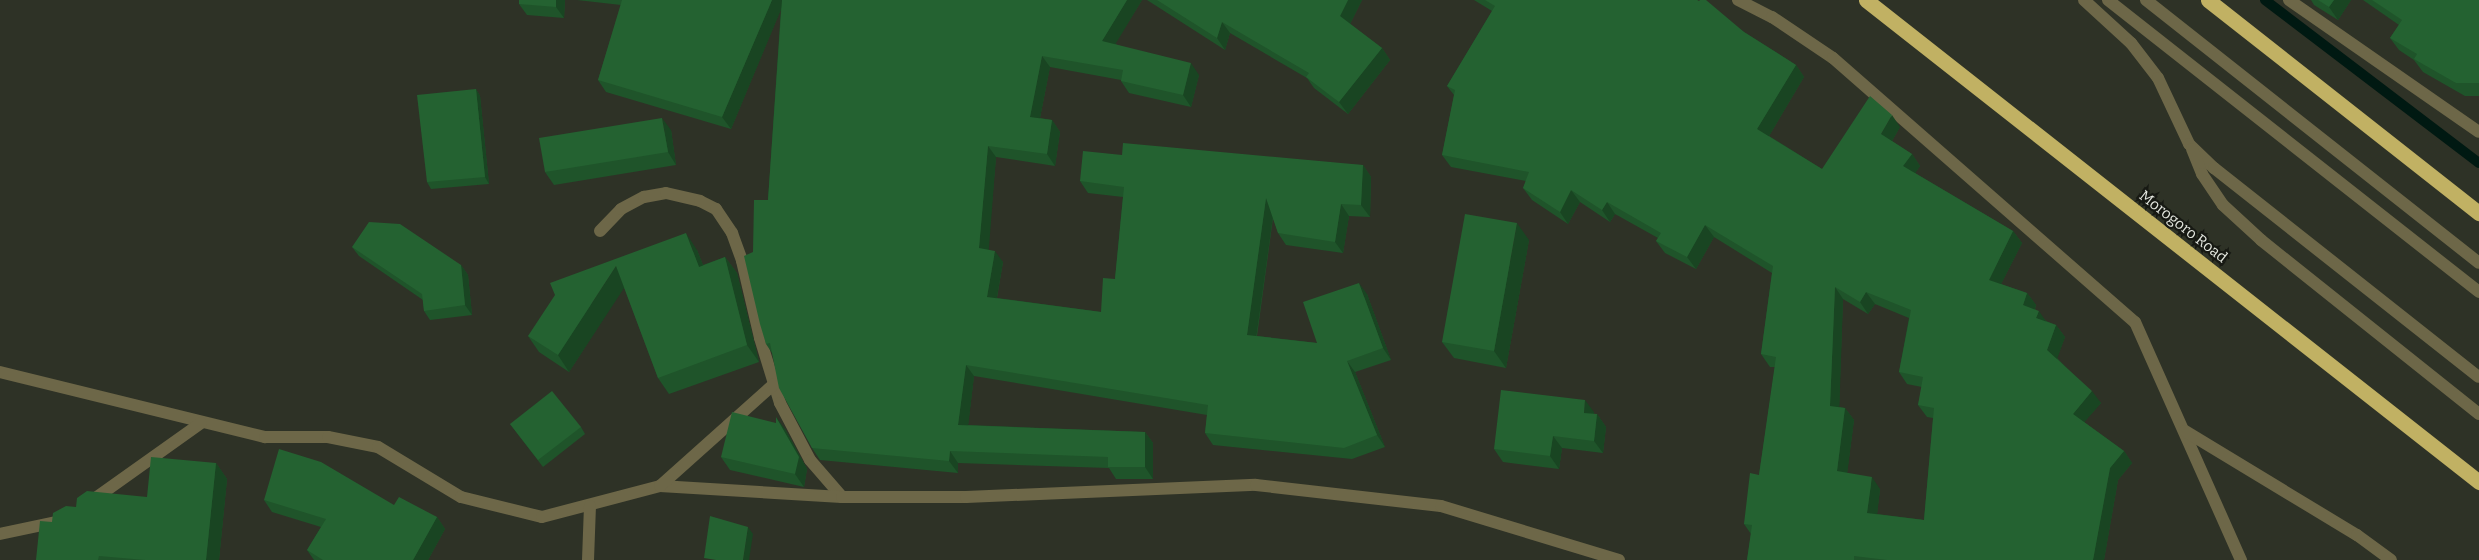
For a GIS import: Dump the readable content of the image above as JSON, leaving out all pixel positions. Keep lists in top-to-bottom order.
{
  "streets": {
    "highway": ["Morogoro Road"]
  }
}
